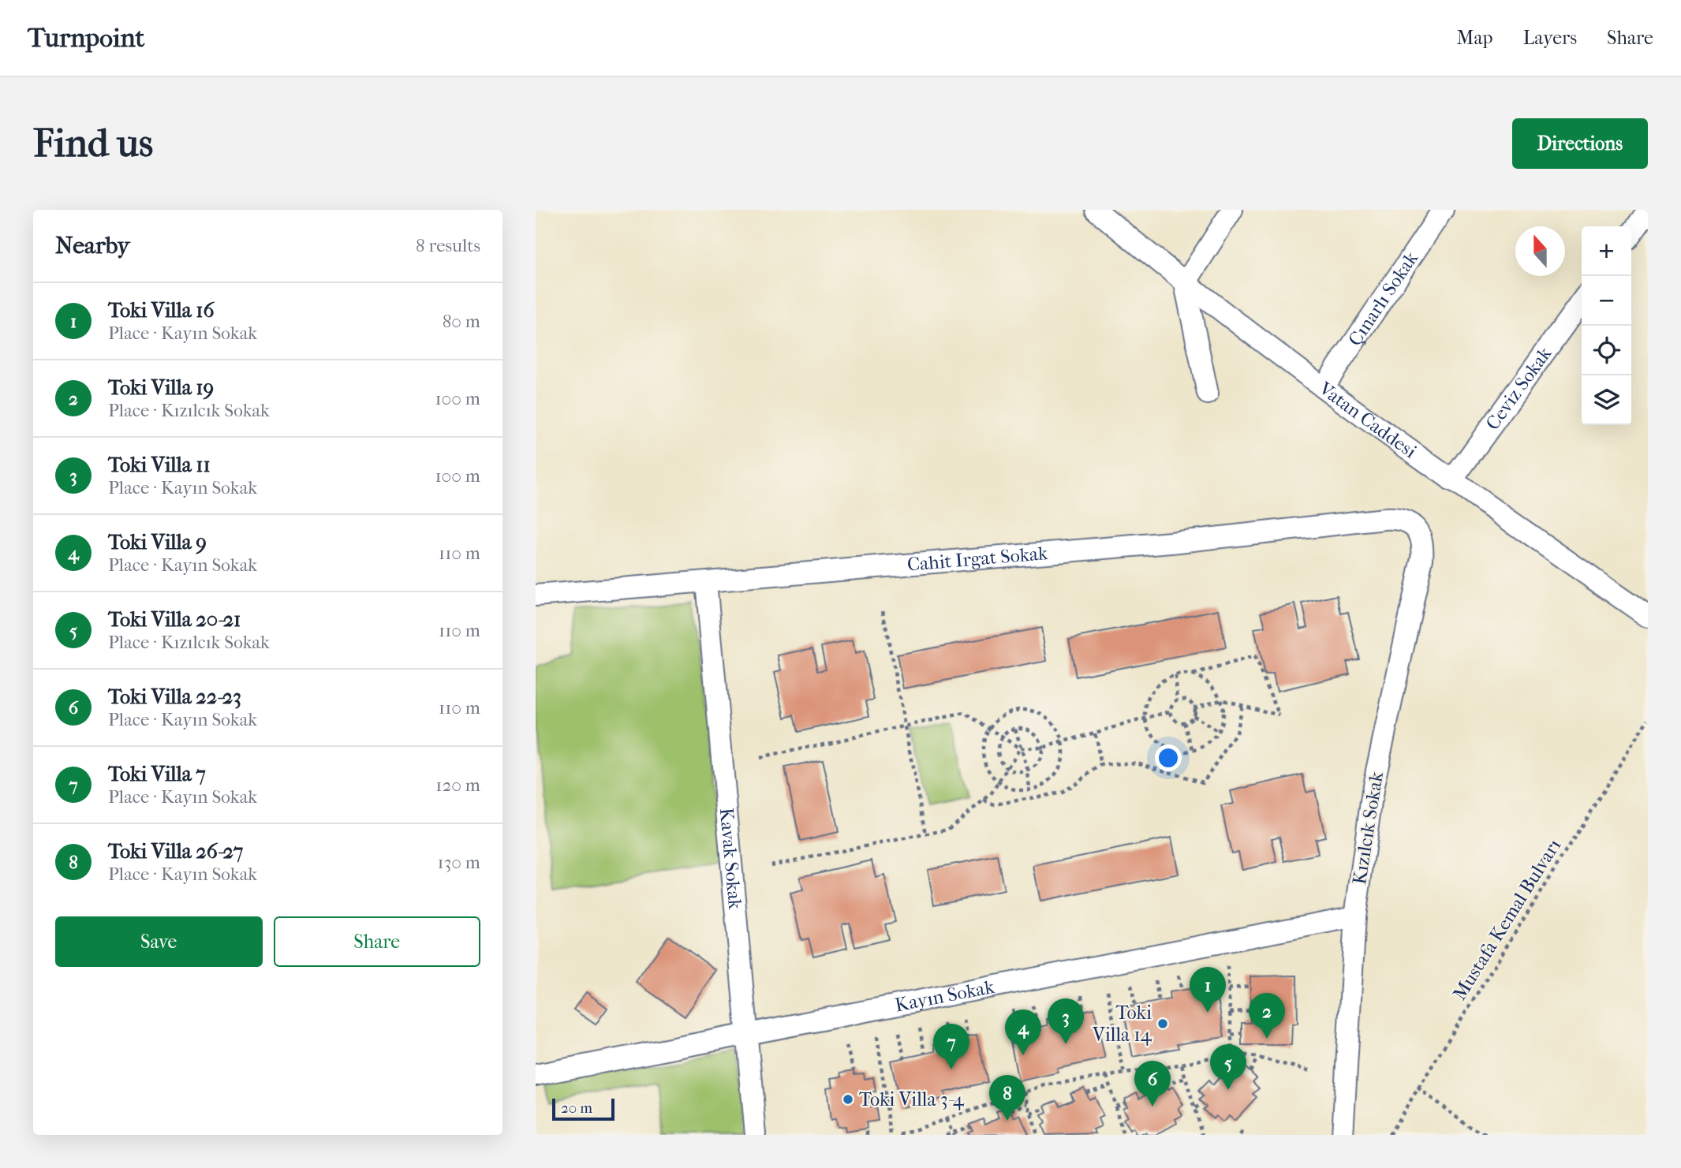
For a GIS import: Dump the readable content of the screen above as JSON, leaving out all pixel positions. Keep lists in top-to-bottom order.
{
  "streets": {
    "street": [
      "Çınarlı Sokak",
      "Ceviz Sokak",
      "Vatan Caddesi",
      "Cahit Irgat Sokak",
      "Kızılcık Sokak",
      "Kavak Sokak",
      "Kayın Sokak"
    ],
    "path": ["Mustafa Kemal Bulvarı"]
  },
  "crossings": [
    ["Çınarlı Sokak", "Vatan Caddesi"],
    ["Ceviz Sokak", "Vatan Caddesi"],
    ["Cahit Irgat Sokak", "Kızılcık Sokak"],
    ["Cahit Irgat Sokak", "Kavak Sokak"],
    ["Kızılcık Sokak", "Kayın Sokak"],
    ["Kavak Sokak", "Kayın Sokak"]
  ],
  "places": ["Toki Villa 14", "Toki Villa 3-4"],
  "scale_bar": "20 m",
  "north": "top",
  "page": {
    "header": "Turnpoint",
    "nav": ["Map", "Layers", "Share"],
    "buttons": [
      "Directions",
      ["Save", "Share"]
    ],
    "title": "Find us",
    "heading": ["Nearby", "8 results"],
    "map_buttons": ["+", "−"],
    "list": [
      {
        "mark": "1",
        "name": "Toki Villa 16",
        "note": "Place · Kayın Sokak",
        "value": "80 m"
      },
      {
        "mark": "2",
        "name": "Toki Villa 19",
        "note": "Place · Kızılcık Sokak",
        "value": "100 m"
      },
      {
        "mark": "3",
        "name": "Toki Villa 11",
        "note": "Place · Kayın Sokak",
        "value": "100 m"
      },
      {
        "mark": "4",
        "name": "Toki Villa 9",
        "note": "Place · Kayın Sokak",
        "value": "110 m"
      },
      {
        "mark": "5",
        "name": "Toki Villa 20-21",
        "note": "Place · Kızılcık Sokak",
        "value": "110 m"
      },
      {
        "mark": "6",
        "name": "Toki Villa 22-23",
        "note": "Place · Kayın Sokak",
        "value": "110 m"
      },
      {
        "mark": "7",
        "name": "Toki Villa 7",
        "note": "Place · Kayın Sokak",
        "value": "120 m"
      },
      {
        "mark": "8",
        "name": "Toki Villa 26-27",
        "note": "Place · Kayın Sokak",
        "value": "130 m"
      }
    ],
    "pins": [
      "1",
      "2",
      "3",
      "4",
      "7",
      "5",
      "6",
      "8"
    ],
    "scale": "20 m"
  }
}
